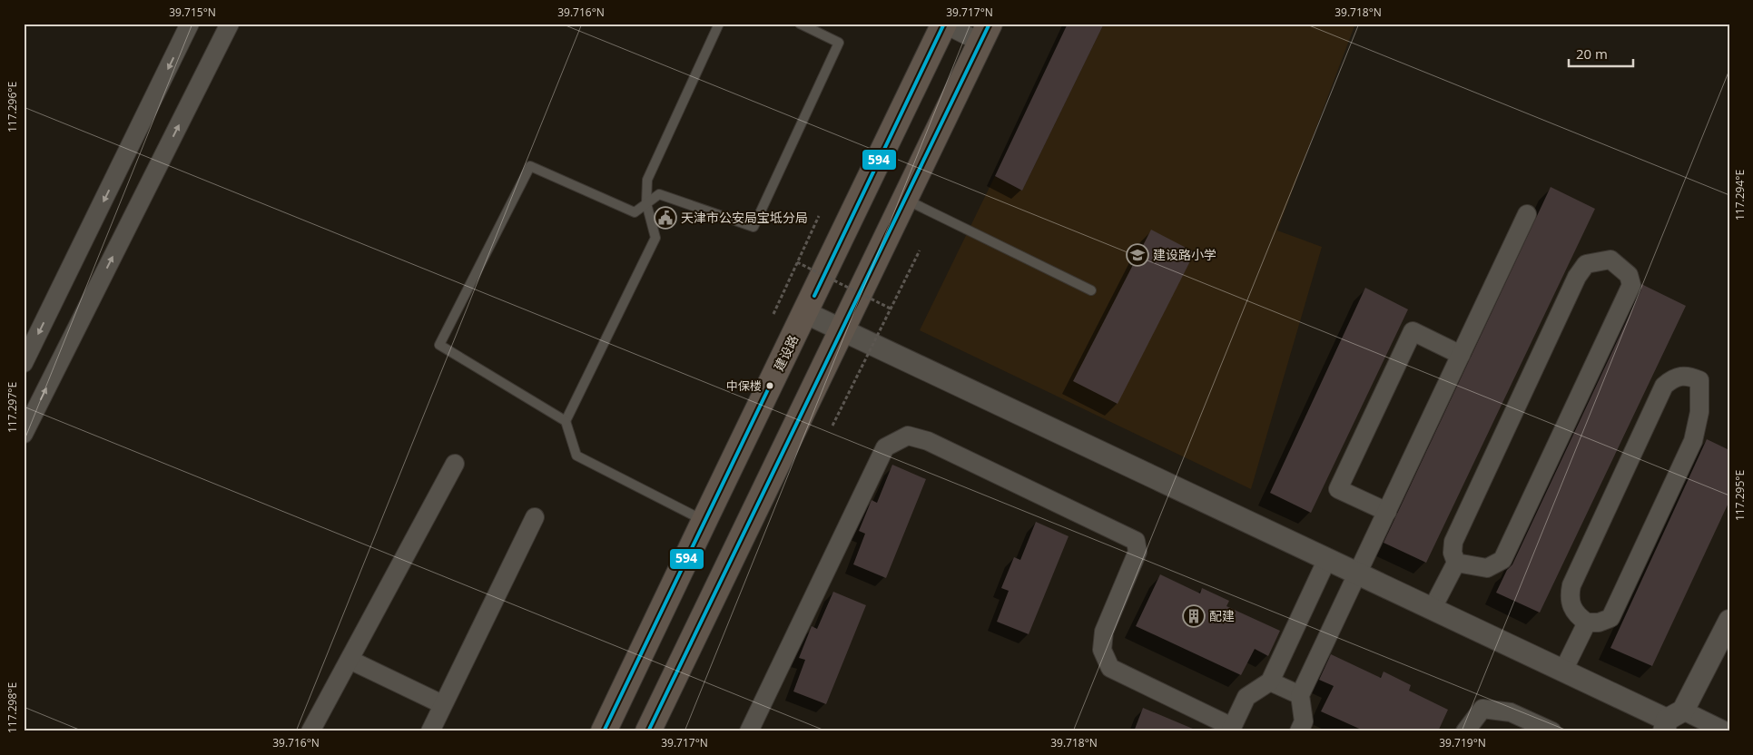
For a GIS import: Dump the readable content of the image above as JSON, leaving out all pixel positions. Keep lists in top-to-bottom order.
{
  "streets": {
    "main road": ["建设路"]
  },
  "places": {
    "public building": ["天津市公安局宝坻分局"],
    "school or university": ["建设路小学"],
    "other": ["中保楼"],
    "building": ["配建"]
  },
  "lines": ["transit line 594"],
  "scale_bar": "20 m",
  "coordinates": [
    "39.715°N",
    "39.716°N",
    "39.717°N",
    "39.718°N",
    "117.296°E",
    "117.294°E",
    "117.297°E",
    "117.295°E",
    "117.298°E",
    "39.719°N"
  ]
}
